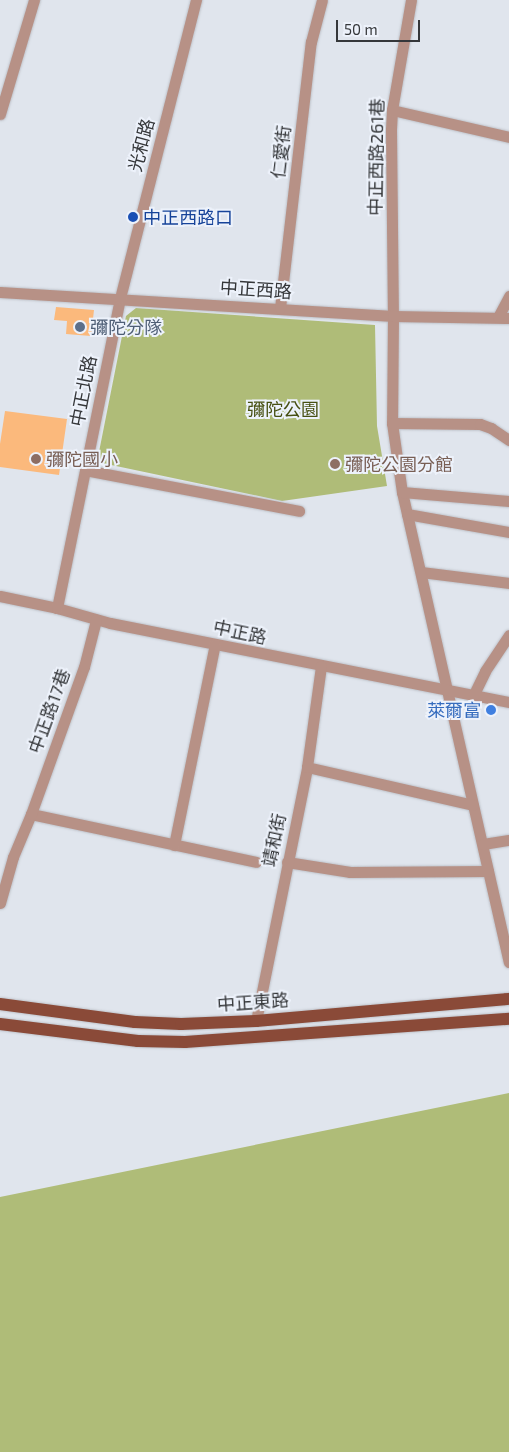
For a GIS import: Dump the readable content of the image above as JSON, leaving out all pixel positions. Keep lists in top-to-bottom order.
{
  "streets": {
    "main road": ["中正東路"],
    "street": [
      "光和路",
      "仁愛街",
      "中正西路261巷",
      "中正西路",
      "中正北路",
      "中正路",
      "中正路17巷",
      "靖和街"
    ]
  },
  "crossings": [
    ["光和路", "中正西路"],
    ["光和路", "中正北路"],
    ["仁愛街", "中正西路"],
    ["中正西路261巷", "中正西路"],
    ["中正西路261巷", "中正路"],
    ["中正西路", "中正北路"],
    ["中正北路", "中正路"],
    ["中正路", "中正路17巷"],
    ["中正路", "靖和街"],
    ["靖和街", "中正東路"]
  ],
  "parks": ["彌陀公園"],
  "places": [
    "中正西路口",
    "彌陀分隊",
    "彌陀國小",
    "彌陀公園分館",
    "萊爾富"
  ],
  "scale_bar": "50 m"
}
